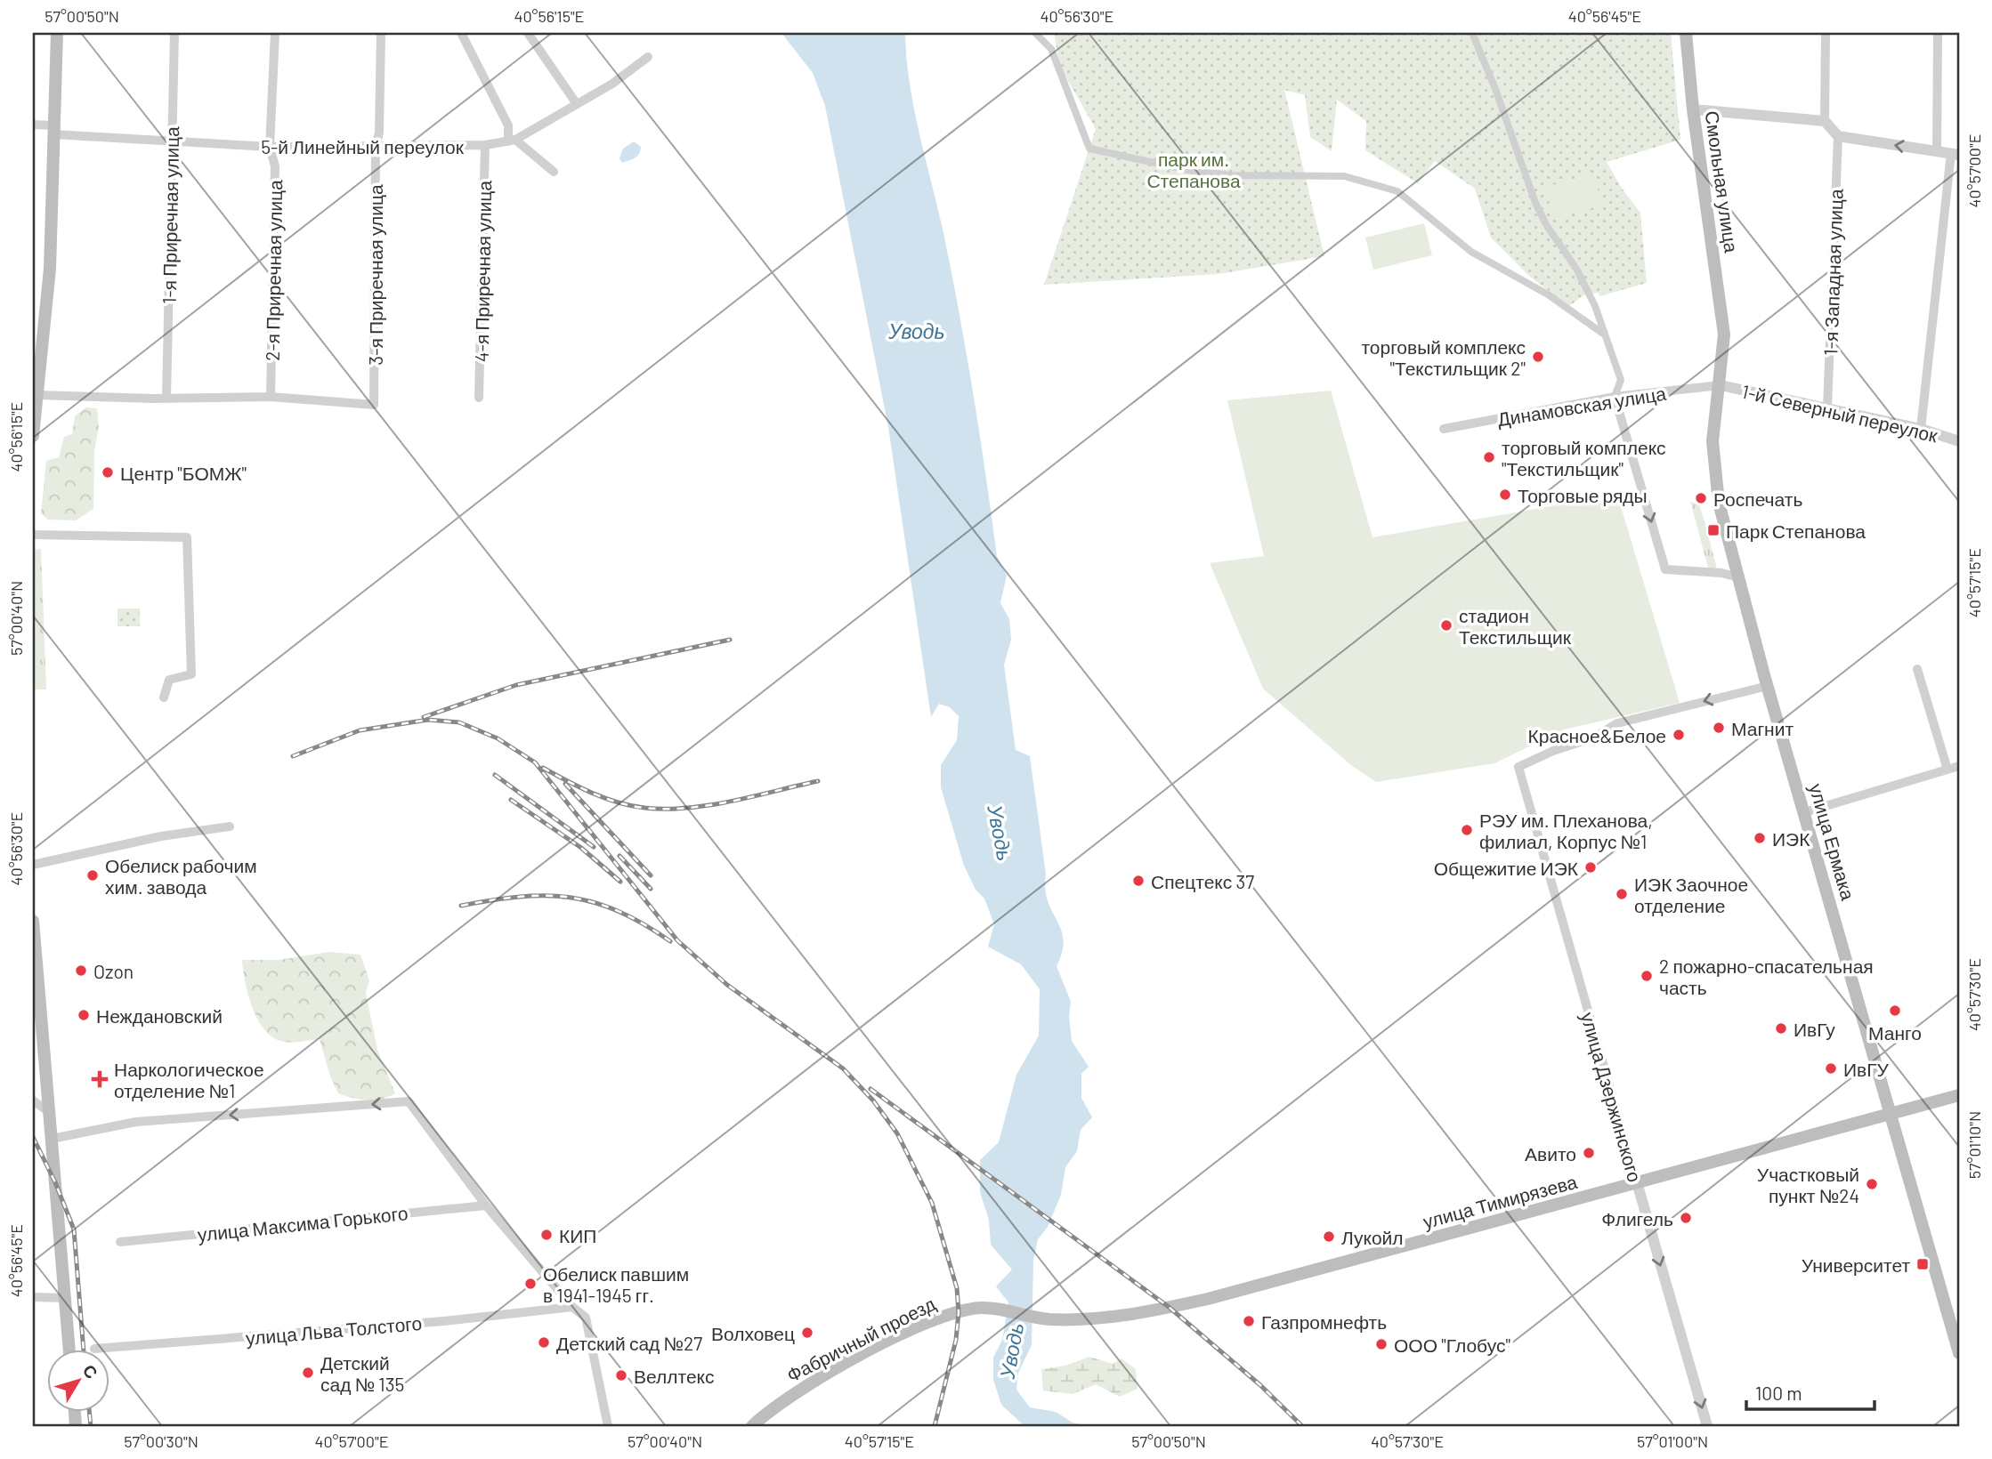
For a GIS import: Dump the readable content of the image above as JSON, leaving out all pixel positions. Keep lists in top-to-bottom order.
{
  "streets": {
    "main road": [
      "Смольная улица",
      "улица Ермака",
      "улица Тимирязева",
      "Фабричный проезд"
    ],
    "street": [
      "5-й Линейный переулок",
      "1-я Приречная улица",
      "2-я Приречная улица",
      "4-я Приречная улица",
      "1-я Западная улица",
      "3-я Приречная улица",
      "Динамовская улица",
      "1-й Северный переулок",
      "улица Дзержинского",
      "улица Максима Горького",
      "улица Льва Толстого"
    ]
  },
  "crossings": [
    ["5-й Линейный переулок", "1-я Приречная улица"],
    ["5-й Линейный переулок", "2-я Приречная улица"],
    ["5-й Линейный переулок", "4-я Приречная улица"],
    ["5-й Линейный переулок", "3-я Приречная улица"],
    ["Смольная улица", "улица Ермака"],
    ["2-я Приречная улица", "3-я Приречная улица"],
    ["1-я Западная улица", "1-й Северный переулок"],
    ["Динамовская улица", "1-й Северный переулок"],
    ["Динамовская улица", "улица Ермака"],
    ["1-й Северный переулок", "улица Ермака"],
    ["улица Ермака", "улица Дзержинского"],
    ["улица Ермака", "улица Тимирязева"],
    ["улица Дзержинского", "улица Тимирязева"],
    ["улица Тимирязева", "Фабричный проезд"]
  ],
  "water": ["Уводь"],
  "parks": ["парк им. Степанова"],
  "places": {
    "other": [
      "торговый комплекс \"Текстильщик 2\"",
      "торговый комплекс \"Текстильщик\"",
      "Центр \"БОМЖ\"",
      "Торговые ряды",
      "Роспечать",
      "стадион Текстильщик",
      "Магнит",
      "Красное&Белое",
      "РЭУ им. Плеханова, филиал, Корпус №1",
      "ИЭК",
      "Общежитие ИЭК",
      "Обелиск рабочим хим. завода",
      "Спецтекс 37",
      "ИЭК Заочное отделение",
      "Ozon",
      "2 пожарно-спасательная часть",
      "Манго",
      "Неждановский",
      "ИвГу",
      "ИвГУ",
      "Авито",
      "Участковый пункт №24",
      "Флигель",
      "КИП",
      "Лукойл",
      "Обелиск павшим в 1941-1945 гг.",
      "Газпромнефть",
      "Волховец",
      "Детский сад №27",
      "ООО \"Глобус\"",
      "Детский сад № 135",
      "Веллтекс"
    ],
    "transit": ["Парк Степанова", "Университет"],
    "health": ["Наркологическое отделение №1"]
  },
  "scale_bar": "100 m",
  "north": "top right",
  "coordinates": [
    "57°00'50\"N",
    "40°56'15\"E",
    "40°56'30\"E",
    "40°56'45\"E",
    "40°57'00\"E",
    "40°57'15\"E",
    "57°00'40\"N",
    "40°57'30\"E",
    "57°01'10\"N",
    "57°00'30\"N",
    "57°01'00\"N"
  ]
}
